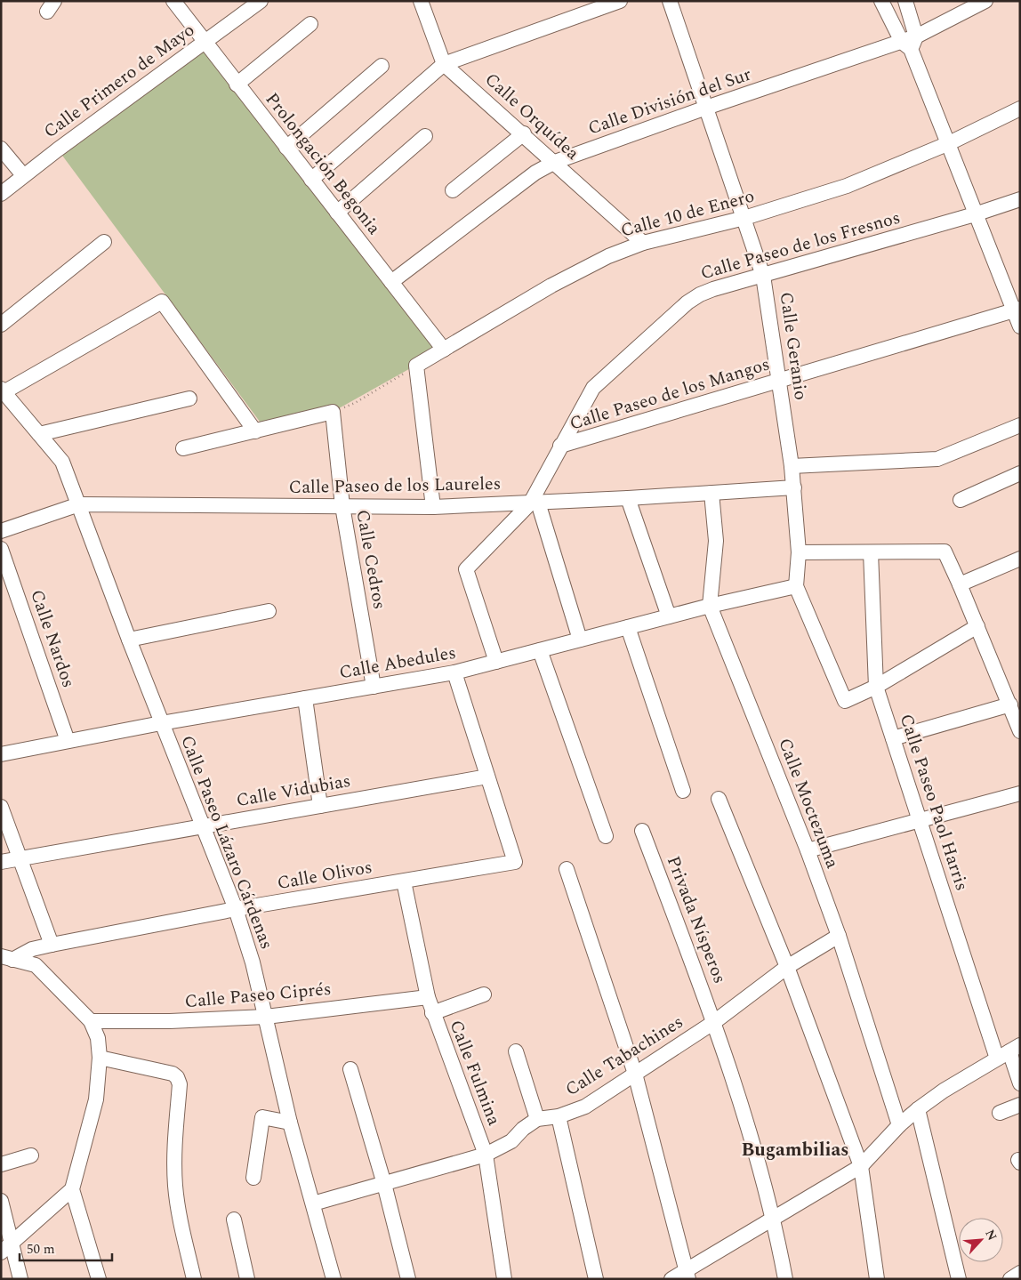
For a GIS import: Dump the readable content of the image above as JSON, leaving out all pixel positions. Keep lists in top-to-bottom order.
{
  "streets": {
    "street": [
      "Calle Primero de Mayo",
      "Calle División del Sur",
      "Calle Orquídea",
      "Prolongación Begonia",
      "Calle 10 de Enero",
      "Calle Paseo de los Fresnos",
      "Calle Geranio",
      "Calle Paseo de los Mangos",
      "Calle Paseo de los Laureles",
      "Calle Cedros",
      "Calle Nardos",
      "Calle Abedules",
      "Calle Vidubias",
      "Calle Paseo Paol Harris",
      "Calle Moctezuma",
      "Calle Paseo Lázaro Cárdenas",
      "Calle Olivos",
      "Privada Nísperos",
      "Calle Paseo Ciprés",
      "Calle Tabachines",
      "Calle Fulmina"
    ]
  },
  "crossings": [
    ["Calle Primero de Mayo", "Prolongación Begonia"],
    ["Calle División del Sur", "Calle Orquídea"],
    ["Calle División del Sur", "Prolongación Begonia"],
    ["Calle División del Sur", "Calle Geranio"],
    ["Calle Orquídea", "Calle 10 de Enero"],
    ["Prolongación Begonia", "Calle 10 de Enero"],
    ["Calle 10 de Enero", "Calle Geranio"],
    ["Calle Paseo de los Fresnos", "Calle Geranio"],
    ["Calle Paseo de los Fresnos", "Calle Paseo de los Mangos"],
    ["Calle Paseo de los Fresnos", "Calle Paseo de los Laureles"],
    ["Calle Paseo de los Fresnos", "Calle Abedules"],
    ["Calle Geranio", "Calle Paseo de los Mangos"],
    ["Calle Geranio", "Calle Paseo de los Laureles"],
    ["Calle Geranio", "Calle Abedules"],
    ["Calle Geranio", "Calle Paseo Paol Harris"],
    ["Calle Paseo de los Laureles", "Calle Cedros"],
    ["Calle Paseo de los Laureles", "Calle Moctezuma"],
    ["Calle Paseo de los Laureles", "Calle Paseo Lázaro Cárdenas"],
    ["Calle Cedros", "Calle Abedules"],
    ["Calle Nardos", "Calle Abedules"],
    ["Calle Abedules", "Calle Moctezuma"],
    ["Calle Abedules", "Calle Paseo Lázaro Cárdenas"],
    ["Calle Vidubias", "Calle Paseo Lázaro Cárdenas"],
    ["Calle Vidubias", "Calle Olivos"],
    ["Calle Moctezuma", "Calle Tabachines"],
    ["Calle Paseo Lázaro Cárdenas", "Calle Olivos"],
    ["Calle Paseo Lázaro Cárdenas", "Calle Paseo Ciprés"],
    ["Calle Olivos", "Calle Fulmina"],
    ["Privada Nísperos", "Calle Tabachines"],
    ["Calle Paseo Ciprés", "Calle Fulmina"]
  ],
  "districts": ["Bugambilias"],
  "scale_bar": "50 m",
  "north": "top right"
}
